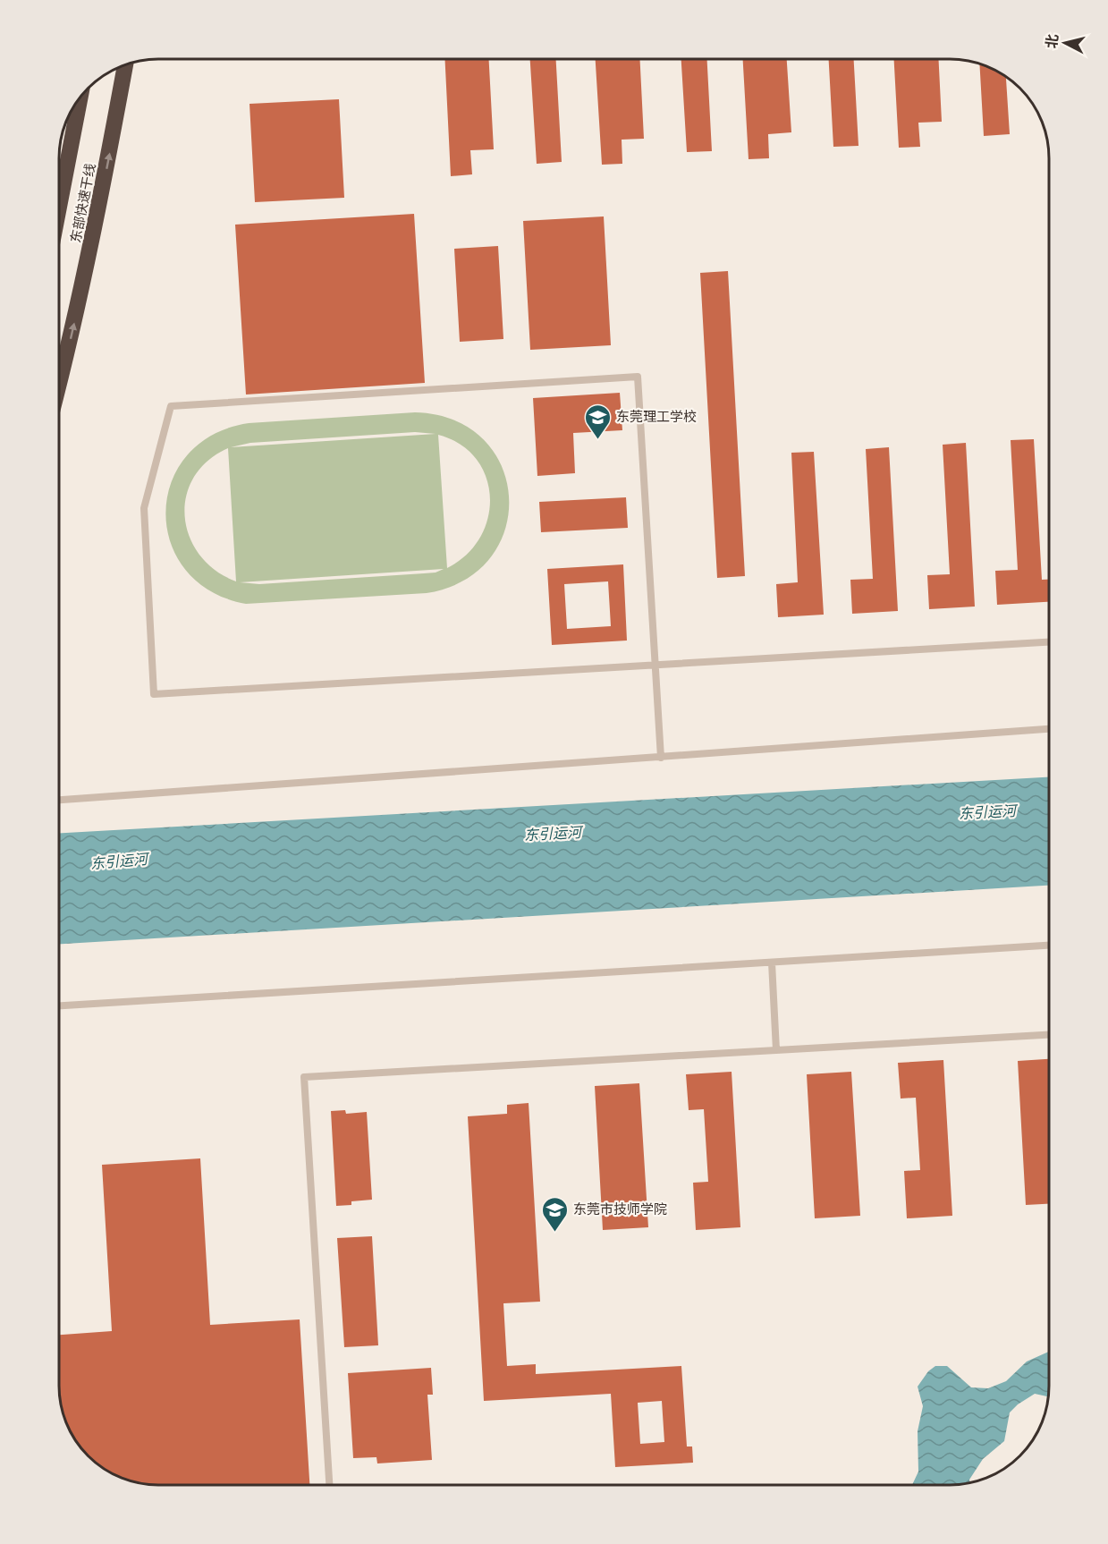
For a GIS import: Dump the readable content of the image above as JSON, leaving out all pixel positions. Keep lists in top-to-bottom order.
{
  "streets": {
    "highway": ["东部快速干线"]
  },
  "water": ["东引运河"],
  "places": {
    "school or university": ["东莞理工学校", "东莞市技师学院"]
  },
  "north": "left"
}
